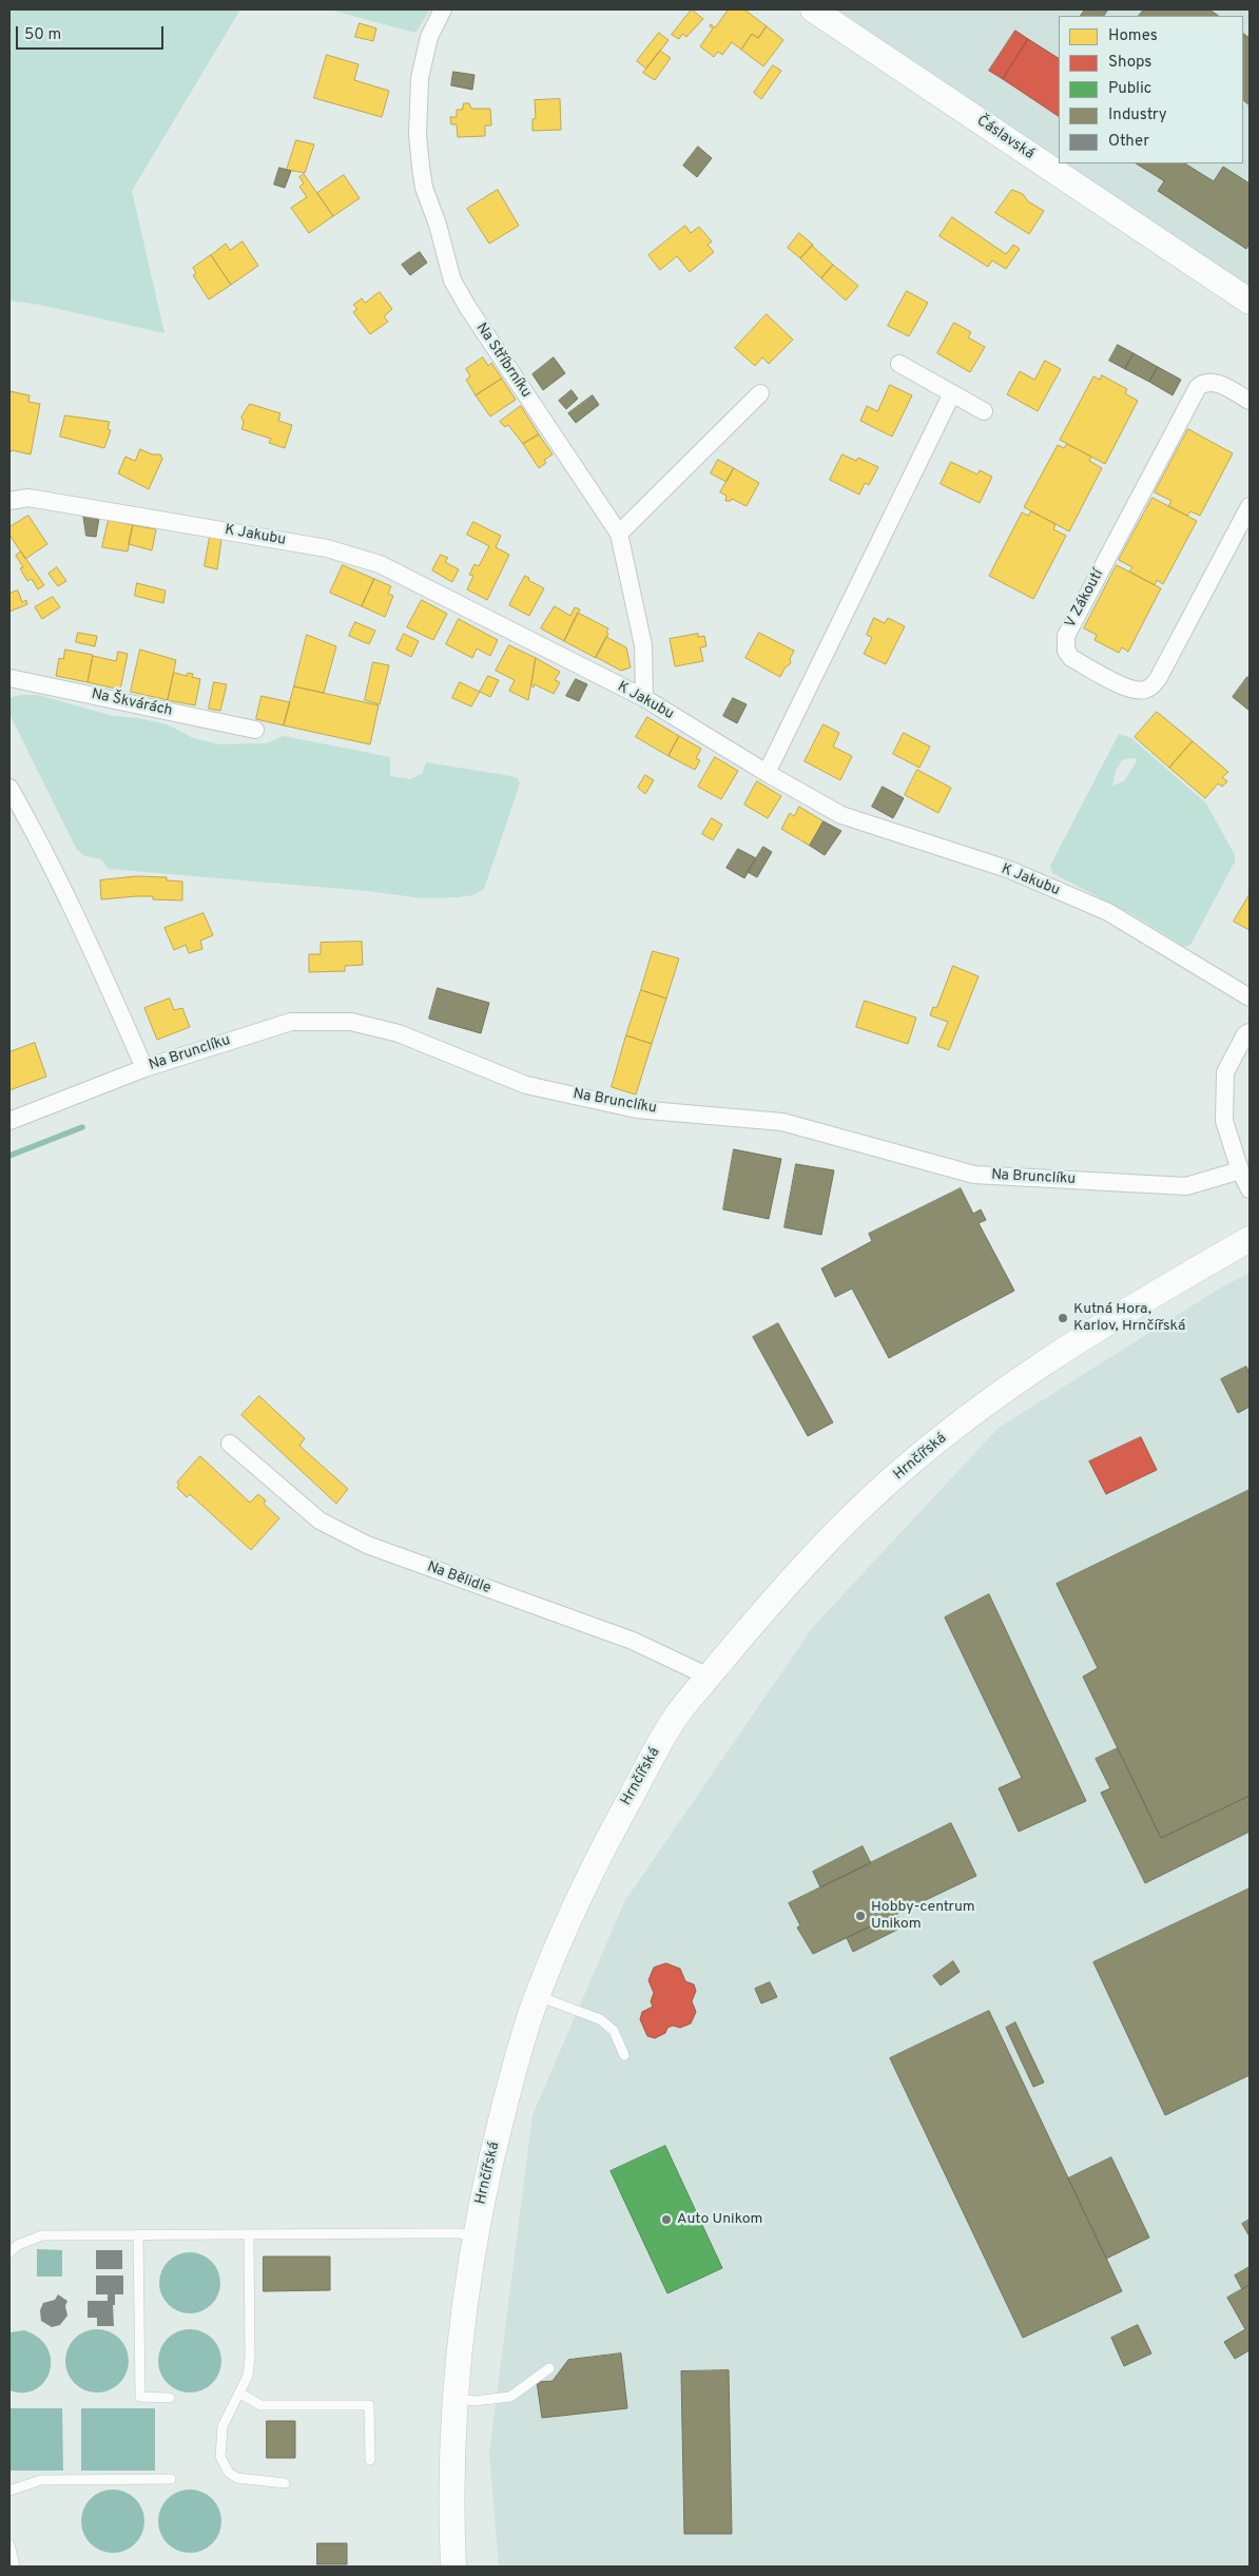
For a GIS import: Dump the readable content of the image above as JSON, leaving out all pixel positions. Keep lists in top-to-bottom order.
{
  "streets": {
    "main road": ["Čáslavská", "Hrnčířská"],
    "street": [
      "Na Stříbrníku",
      "K Jakubu",
      "V Zákoutí",
      "Na Škvárách",
      "Na Brunclíku",
      "Na Bělidle"
    ]
  },
  "crossings": [
    ["Na Stříbrníku", "K Jakubu"],
    ["Hrnčířská", "Na Bělidle"]
  ],
  "places": ["Kutná Hora, Karlov, Hrnčířská", "Hobby-centrum Unikom", "Auto Unikom"],
  "legend": [
    "Homes",
    "Shops",
    "Public",
    "Industry",
    "Other"
  ],
  "scale_bar": "50 m"
}
